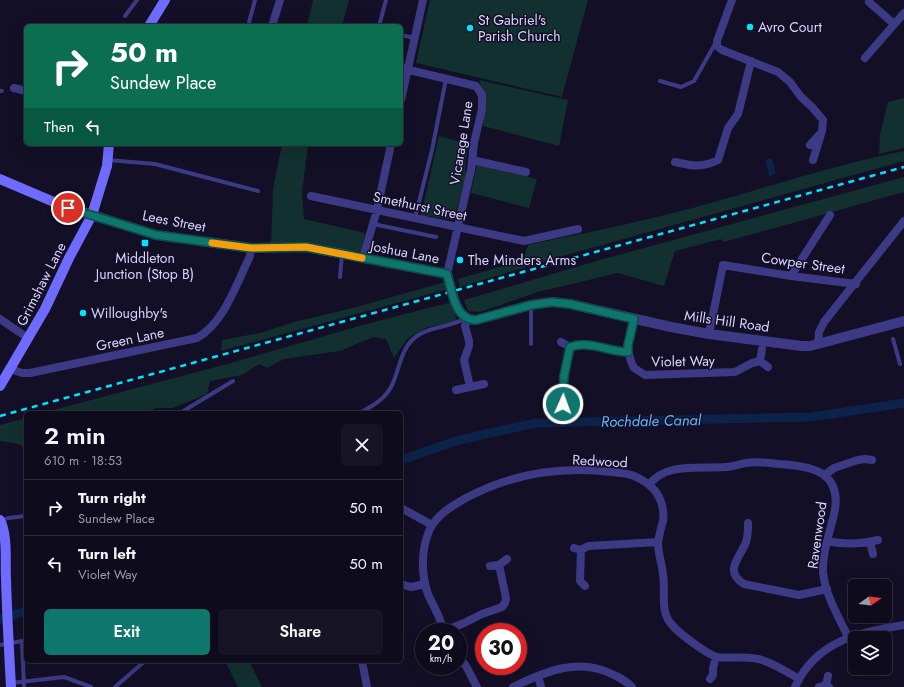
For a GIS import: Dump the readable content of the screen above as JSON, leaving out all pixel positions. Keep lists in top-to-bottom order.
{
  "streets": {
    "main road": ["Grimshaw Lane"],
    "street": [
      "Vicarage Lane",
      "Smethurst Street",
      "Lees Street",
      "Joshua Lane",
      "Cowper Street",
      "Mills Hill Road",
      "Green Lane",
      "Violet Way",
      "Redwood",
      "Ravenwood"
    ]
  },
  "crossings": [
    ["Vicarage Lane", "Smethurst Street"],
    ["Vicarage Lane", "Joshua Lane"],
    ["Lees Street", "Joshua Lane"],
    ["Lees Street", "Grimshaw Lane"],
    ["Lees Street", "Green Lane"],
    ["Joshua Lane", "Green Lane"],
    ["Cowper Street", "Mills Hill Road"],
    ["Grimshaw Lane", "Green Lane"]
  ],
  "water": ["Rochdale Canal"],
  "places": {
    "other": [
      "Avro Court",
      "St Gabriel's Parish Church",
      "The Minders Arms",
      "Willoughby's"
    ],
    "transit": ["Middleton Junction (Stop B)"]
  },
  "north": "right",
  "page": {
    "turn": ["50 m", "Sundew Place"],
    "then": "Then",
    "heading": ["2 min", "610 m · 18:53"],
    "list": [
      {
        "name": "Turn right",
        "note": "Sundew Place",
        "value": "50 m"
      },
      {
        "name": "Turn left",
        "note": "Violet Way",
        "value": "50 m"
      }
    ],
    "buttons": ["Exit", "Share"],
    "speed": "20 km/h",
    "limit": "30"
  }
}
